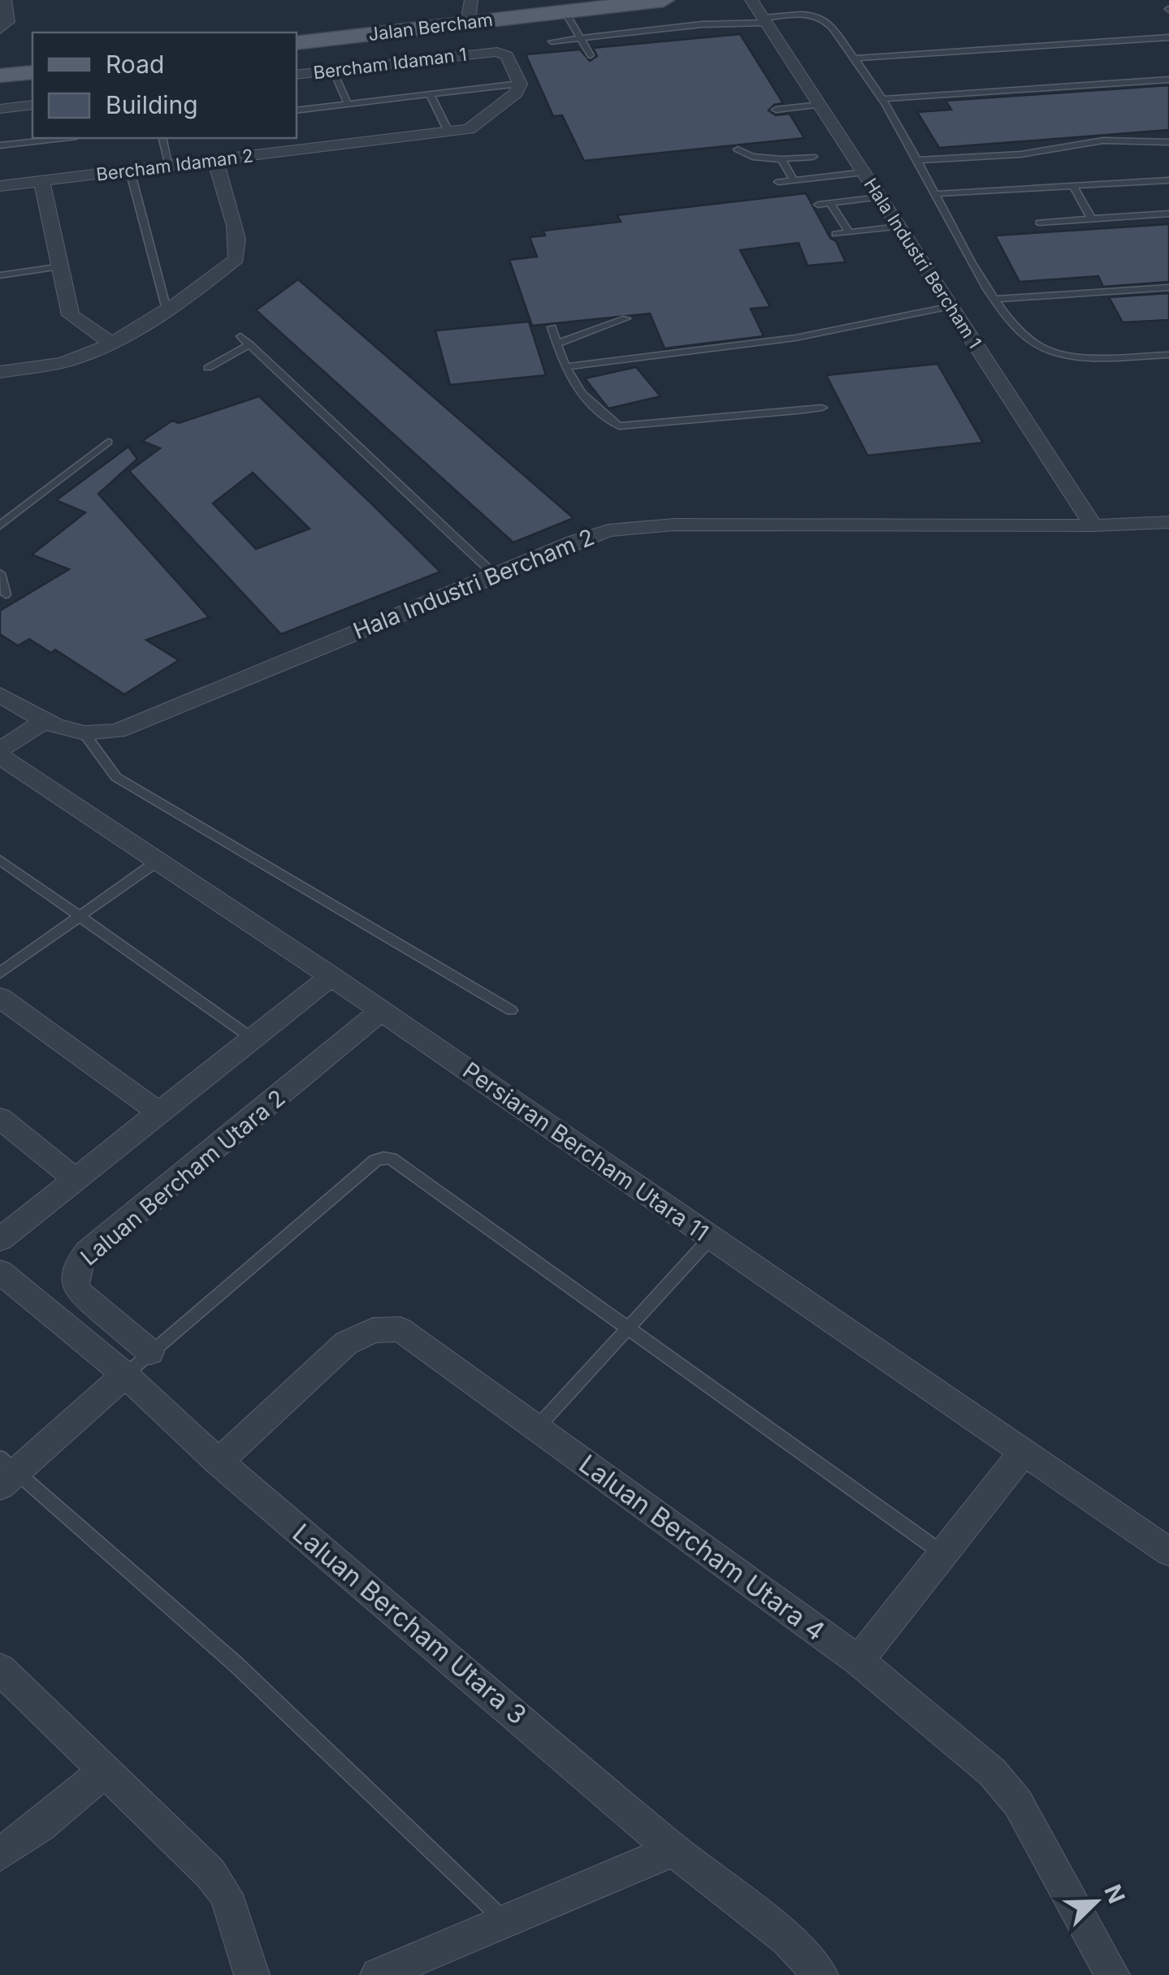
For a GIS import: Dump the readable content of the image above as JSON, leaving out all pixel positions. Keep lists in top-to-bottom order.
{
  "streets": {
    "main road": ["Jalan Bercham"],
    "street": [
      "Bercham Idaman 1",
      "Bercham Idaman 2",
      "Hala Industri Bercham 1",
      "Hala Industri Bercham 2",
      "Persiaran Bercham Utara 11",
      "Laluan Bercham Utara 2",
      "Laluan Bercham Utara 4",
      "Laluan Bercham Utara 3"
    ]
  },
  "crossings": [
    ["Bercham Idaman 1", "Bercham Idaman 2"],
    ["Hala Industri Bercham 1", "Hala Industri Bercham 2"],
    ["Persiaran Bercham Utara 11", "Laluan Bercham Utara 2"],
    ["Laluan Bercham Utara 4", "Laluan Bercham Utara 3"]
  ],
  "legend": ["Road", "Building"],
  "north": "top right"
}
